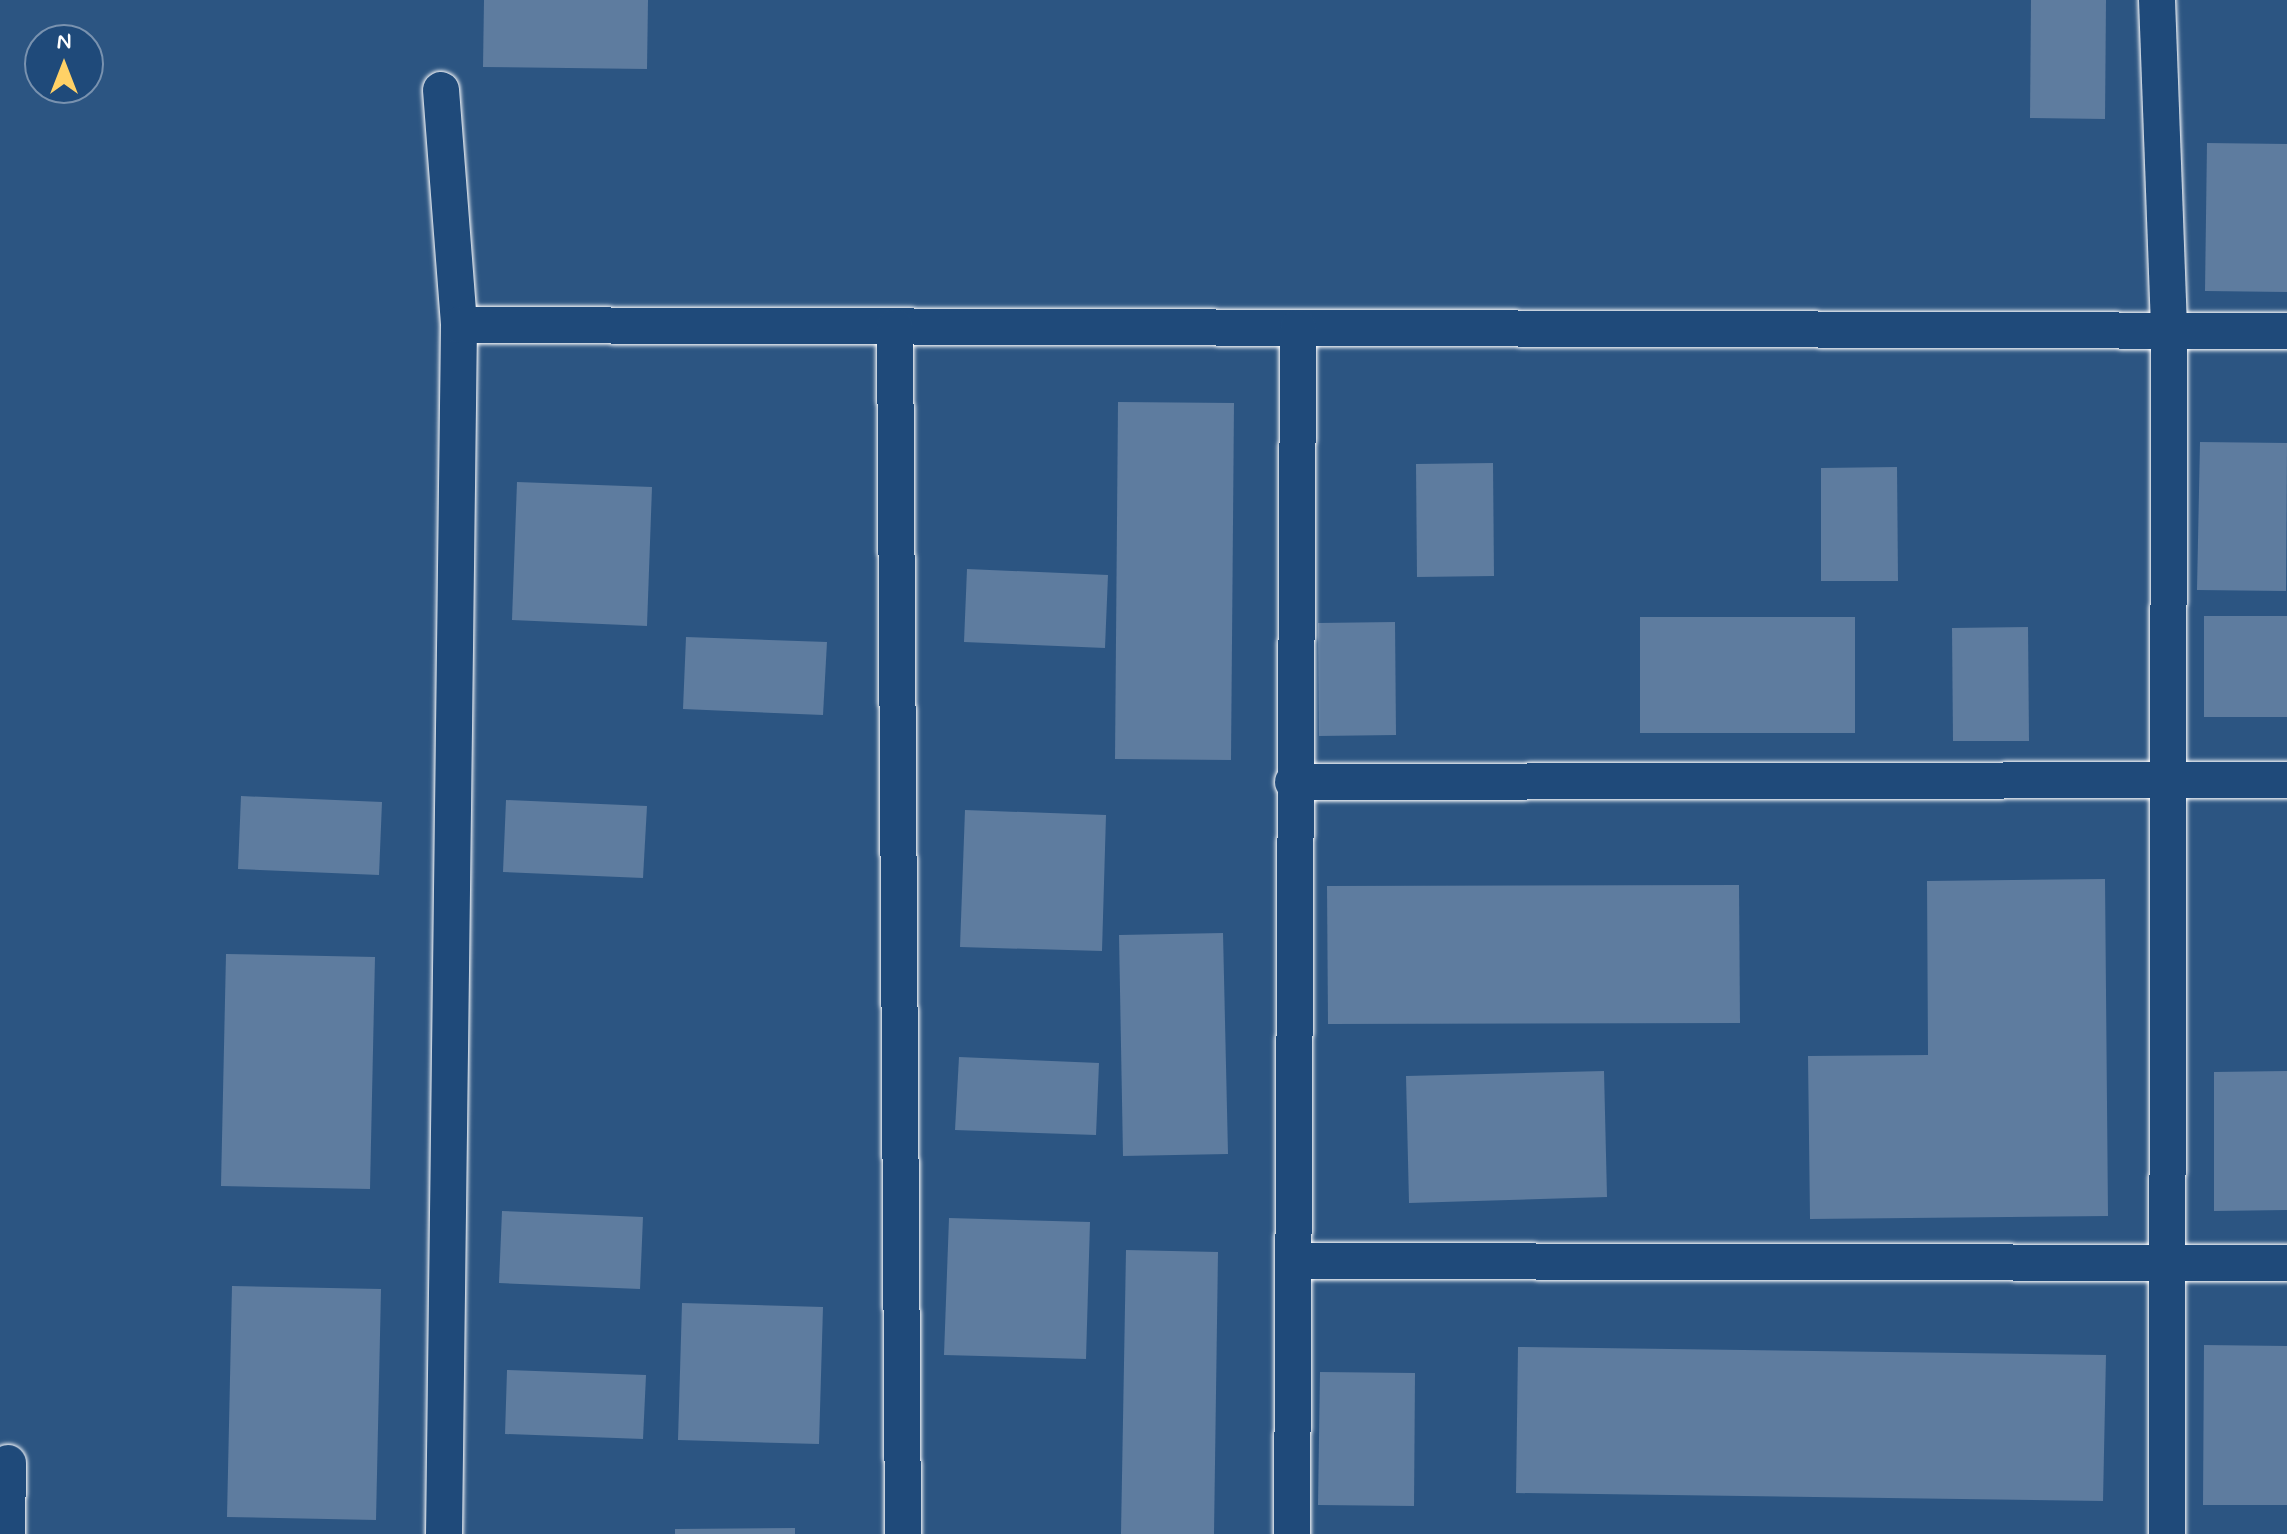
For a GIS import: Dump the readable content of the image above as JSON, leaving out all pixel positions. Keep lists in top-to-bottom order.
{
  "north": "top"
}
